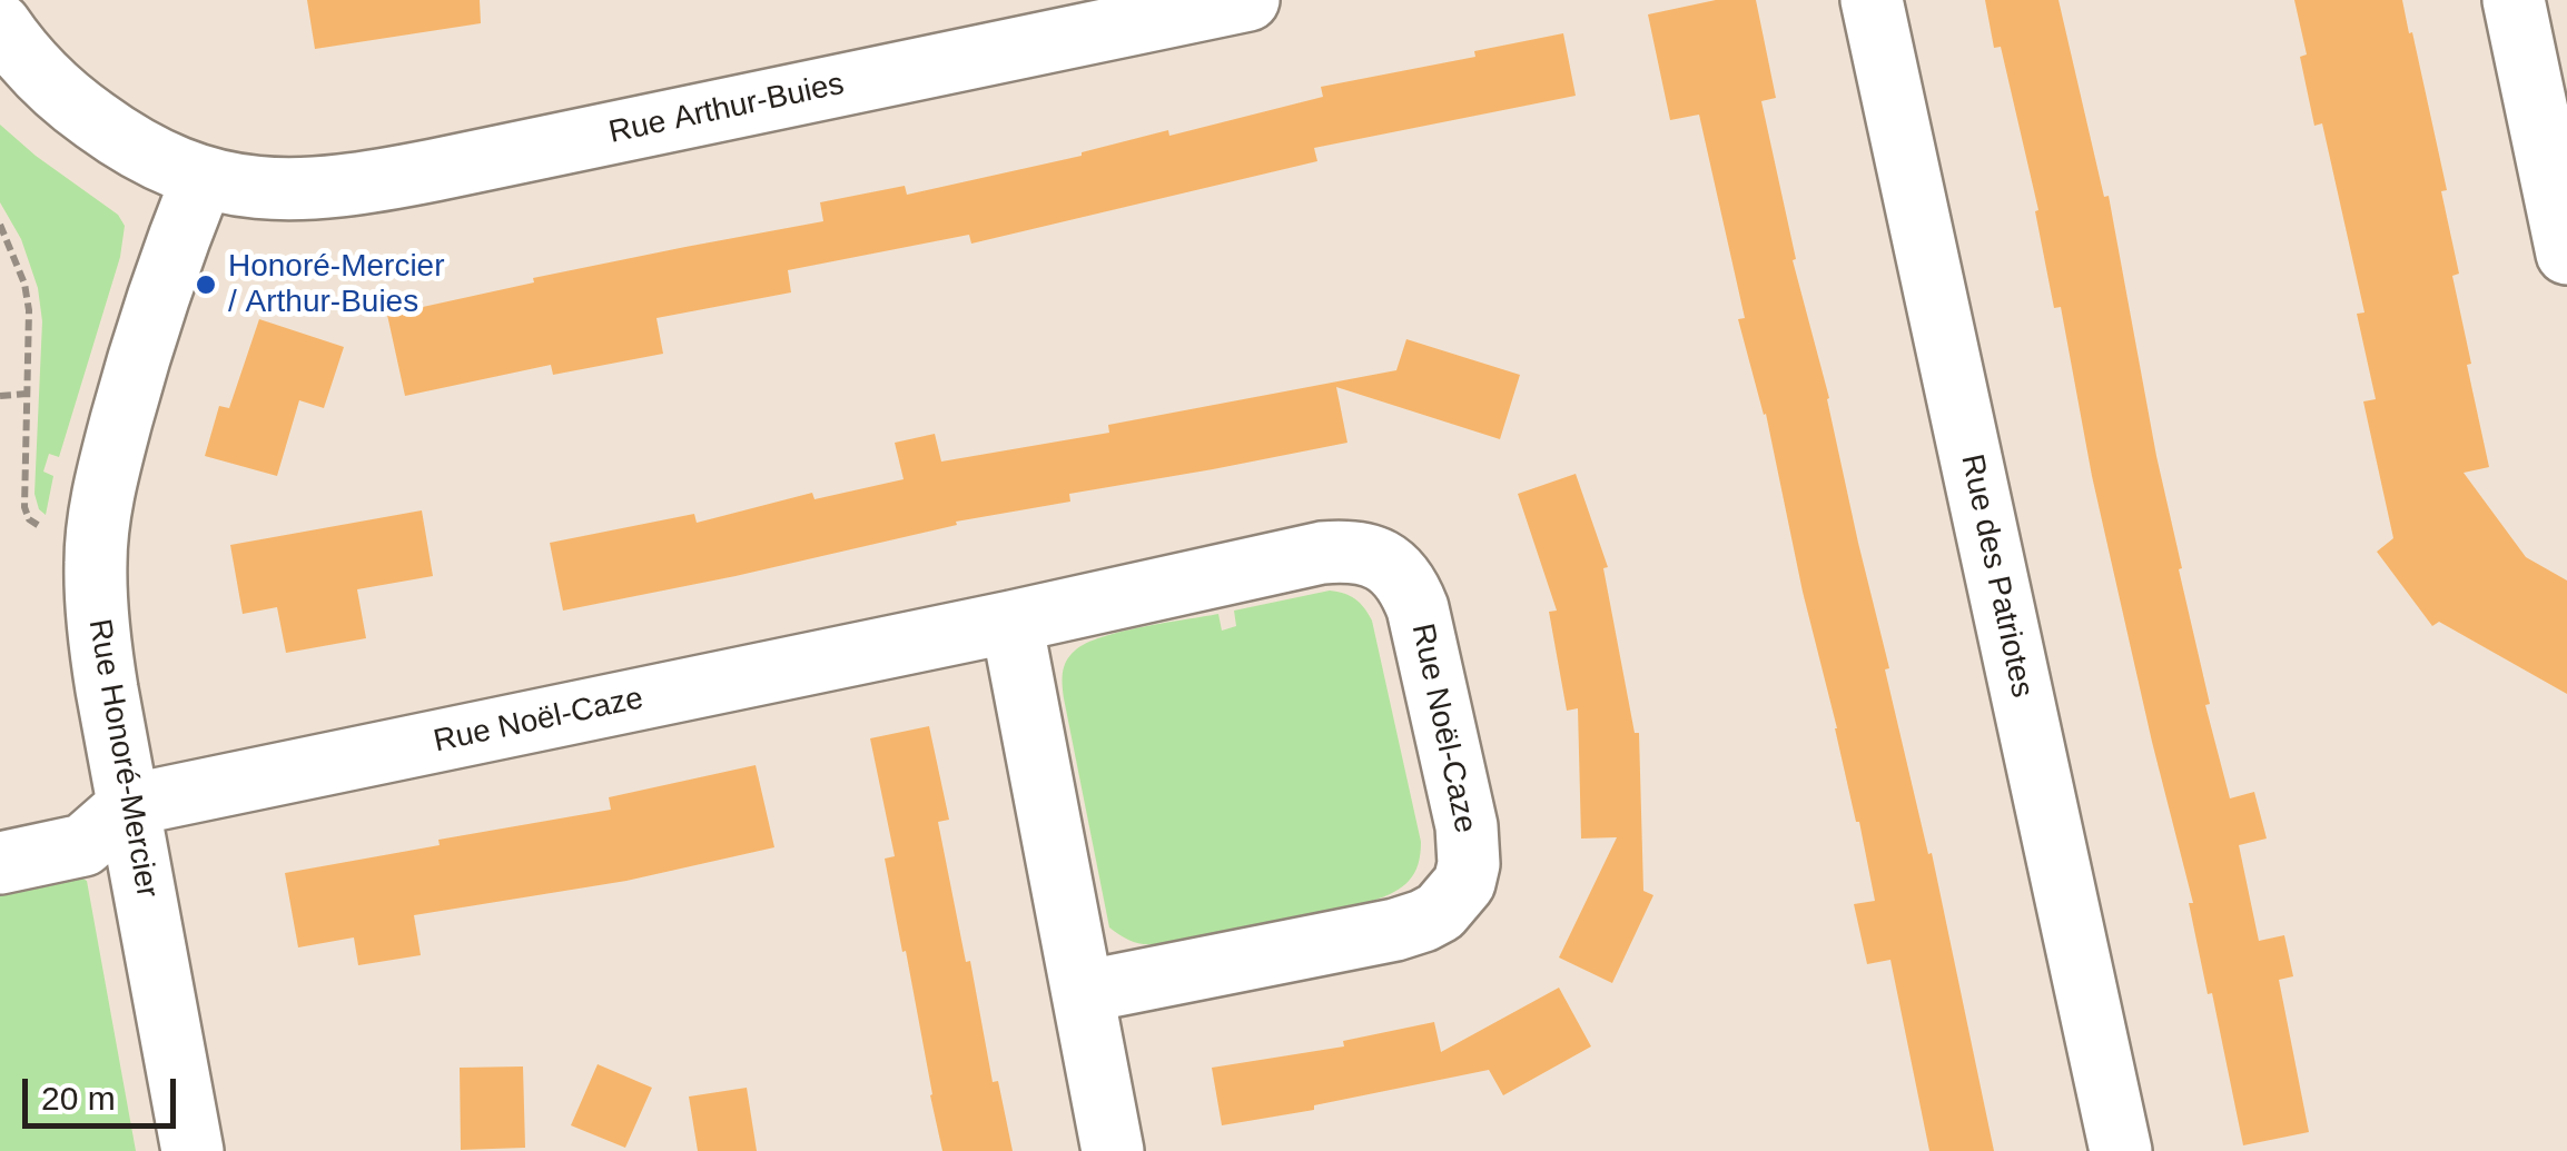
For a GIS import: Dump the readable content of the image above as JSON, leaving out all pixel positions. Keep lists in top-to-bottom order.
{
  "streets": {
    "street": [
      "Rue Arthur-Buies",
      "Rue des Patriotes",
      "Rue Noël-Caze",
      "Rue Honoré-Mercier"
    ]
  },
  "crossings": [
    ["Rue Arthur-Buies", "Rue Honoré-Mercier"],
    ["Rue Noël-Caze", "Rue Honoré-Mercier"]
  ],
  "places": ["Honoré-Mercier / Arthur-Buies"],
  "scale_bar": "20 m"
}
